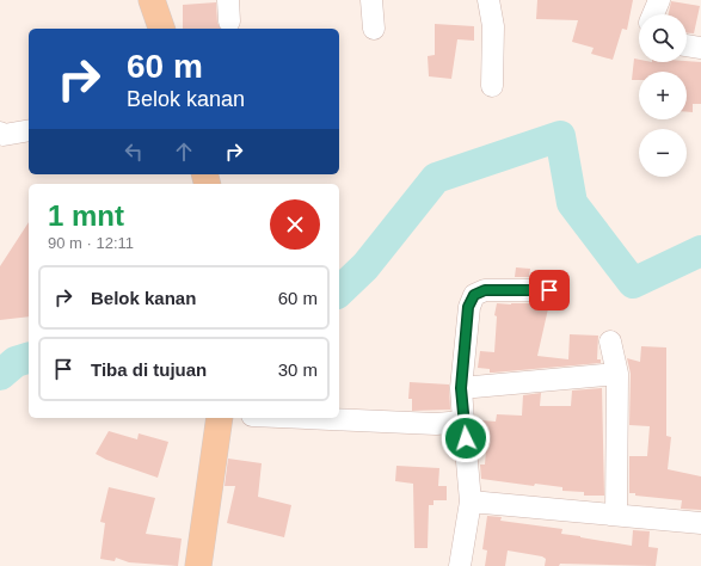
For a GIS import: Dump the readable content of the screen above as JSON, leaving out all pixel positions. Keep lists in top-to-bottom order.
{
  "page": {
    "map_buttons": ["+", "−"],
    "turn": ["60 m", "Belok kanan"],
    "heading": ["1 mnt", "90 m · 12:11"],
    "list": [
      {
        "name": "Belok kanan",
        "value": "60 m"
      },
      {
        "name": "Tiba di tujuan",
        "value": "30 m"
      }
    ]
  }
}
